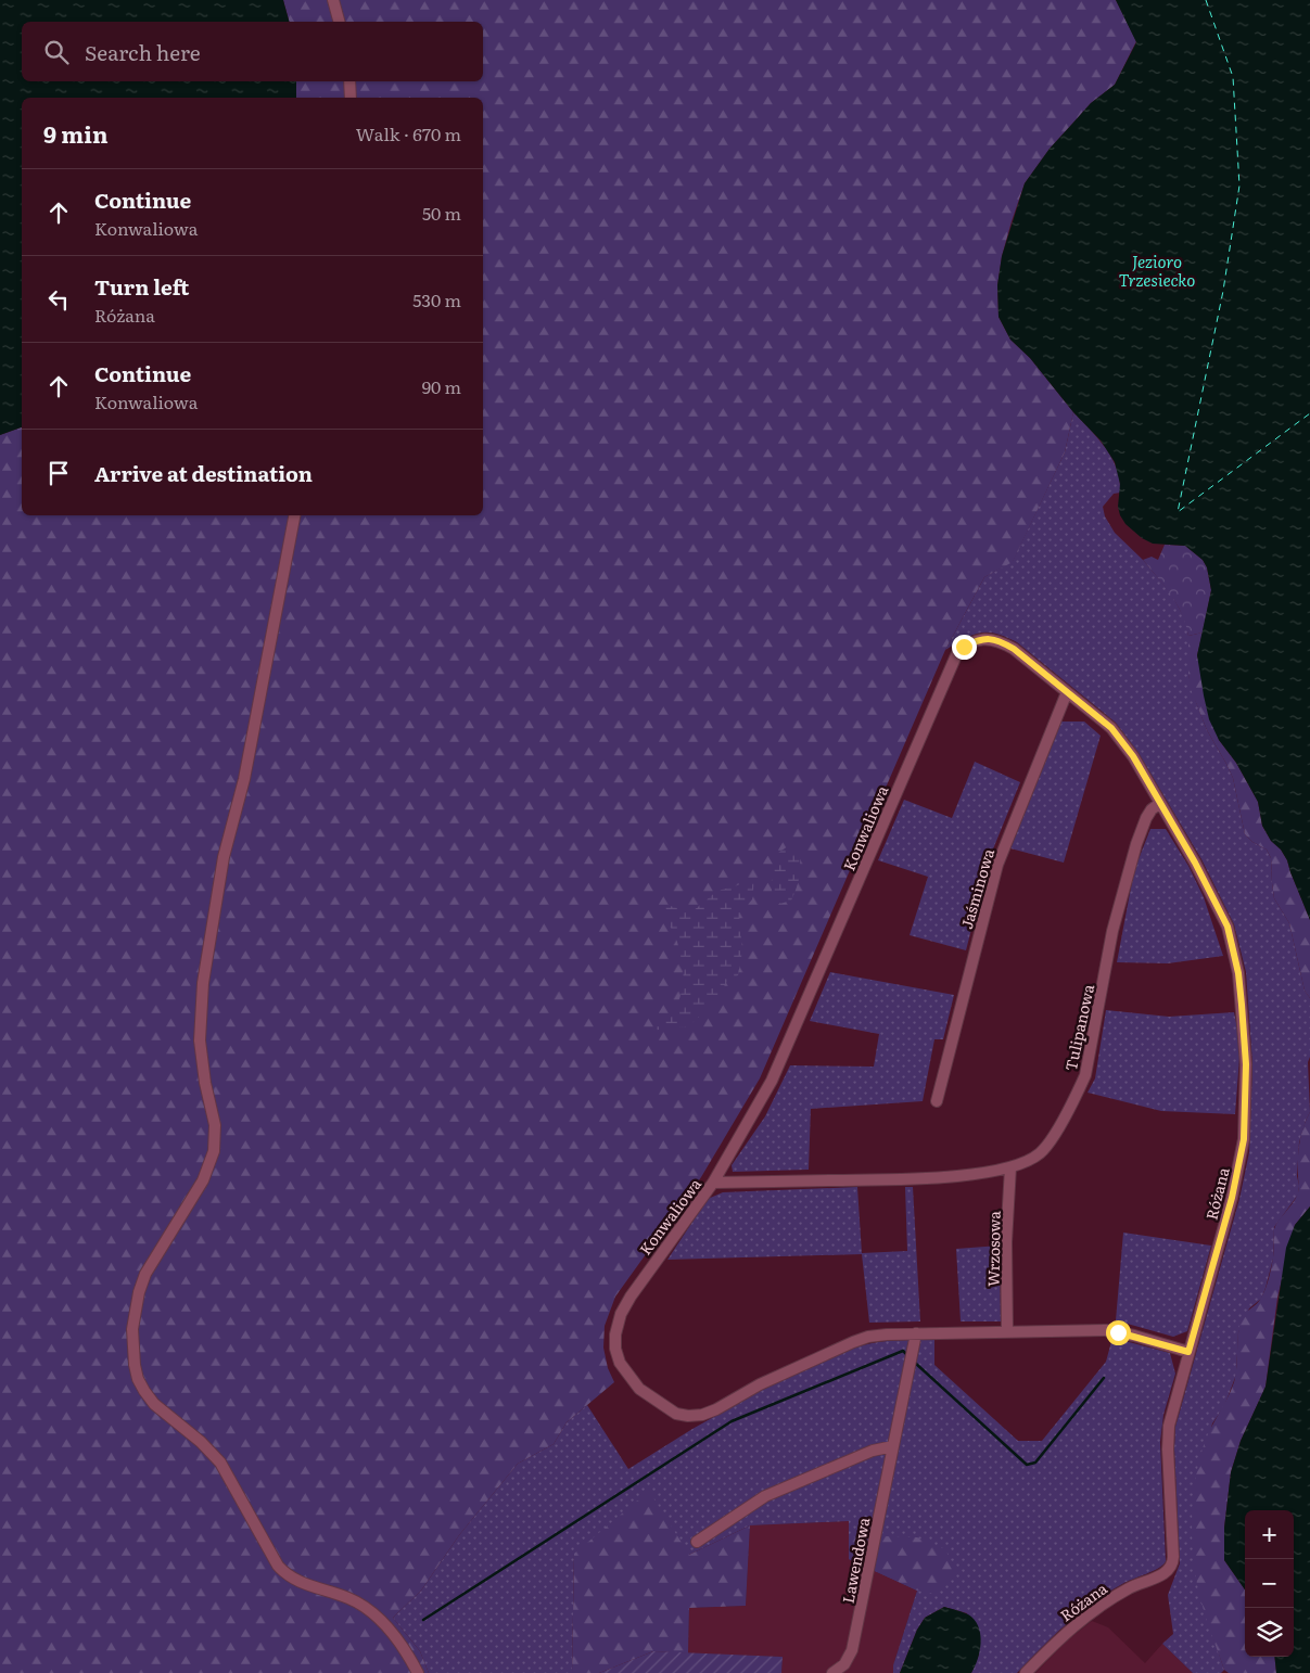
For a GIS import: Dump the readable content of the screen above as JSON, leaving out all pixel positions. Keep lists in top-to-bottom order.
{
  "streets": {
    "street": [
      "Konwaliowa",
      "Jaśminowa",
      "Tulipanowa",
      "Różana",
      "Wrzosowa",
      "Lawendowa"
    ]
  },
  "crossings": [
    ["Konwaliowa", "Jaśminowa"],
    ["Konwaliowa", "Tulipanowa"],
    ["Konwaliowa", "Różana"],
    ["Konwaliowa", "Wrzosowa"],
    ["Konwaliowa", "Lawendowa"],
    ["Jaśminowa", "Różana"],
    ["Tulipanowa", "Różana"],
    ["Tulipanowa", "Wrzosowa"]
  ],
  "water": ["Jezioro Trzesiecko"],
  "page": {
    "search": "Search here",
    "heading": ["9 min", "Walk · 670 m"],
    "list": [
      ["Continue", "Konwaliowa", "50 m"],
      ["Turn left", "Różana", "530 m"],
      ["Continue", "Konwaliowa", "90 m"],
      "Arrive at destination"
    ],
    "map_buttons": ["+", "−"]
  }
}
